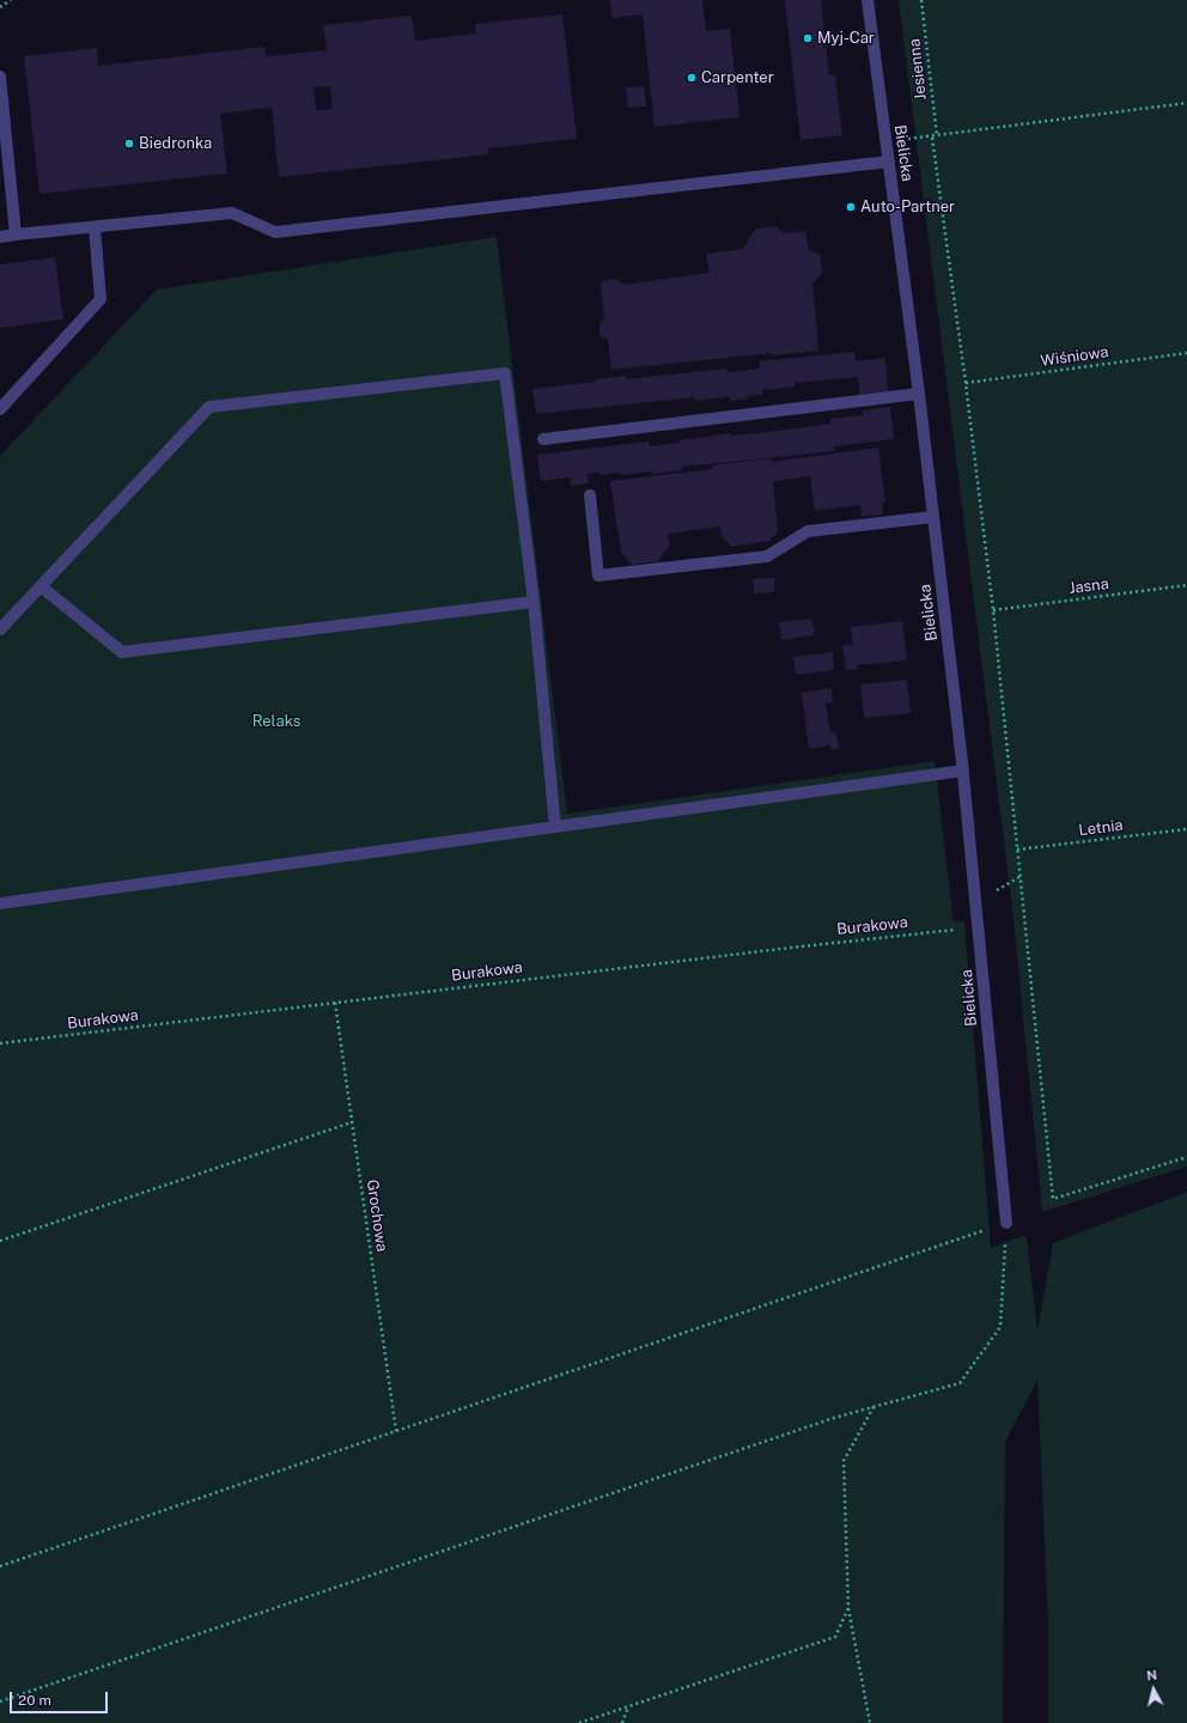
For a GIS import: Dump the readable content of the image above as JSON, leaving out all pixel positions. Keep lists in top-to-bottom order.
{
  "streets": {
    "street": ["Bielicka"],
    "path": [
      "Jesienna",
      "Wiśniowa",
      "Jasna",
      "Letnia",
      "Burakowa",
      "Grochowa"
    ]
  },
  "crossings": [
    ["Bielicka", "Burakowa"],
    ["Burakowa", "Grochowa"]
  ],
  "parks": ["Relaks"],
  "places": [
    "Myj-Car",
    "Carpenter",
    "Biedronka",
    "Auto-Partner"
  ],
  "scale_bar": "20 m",
  "north": "top"
}
